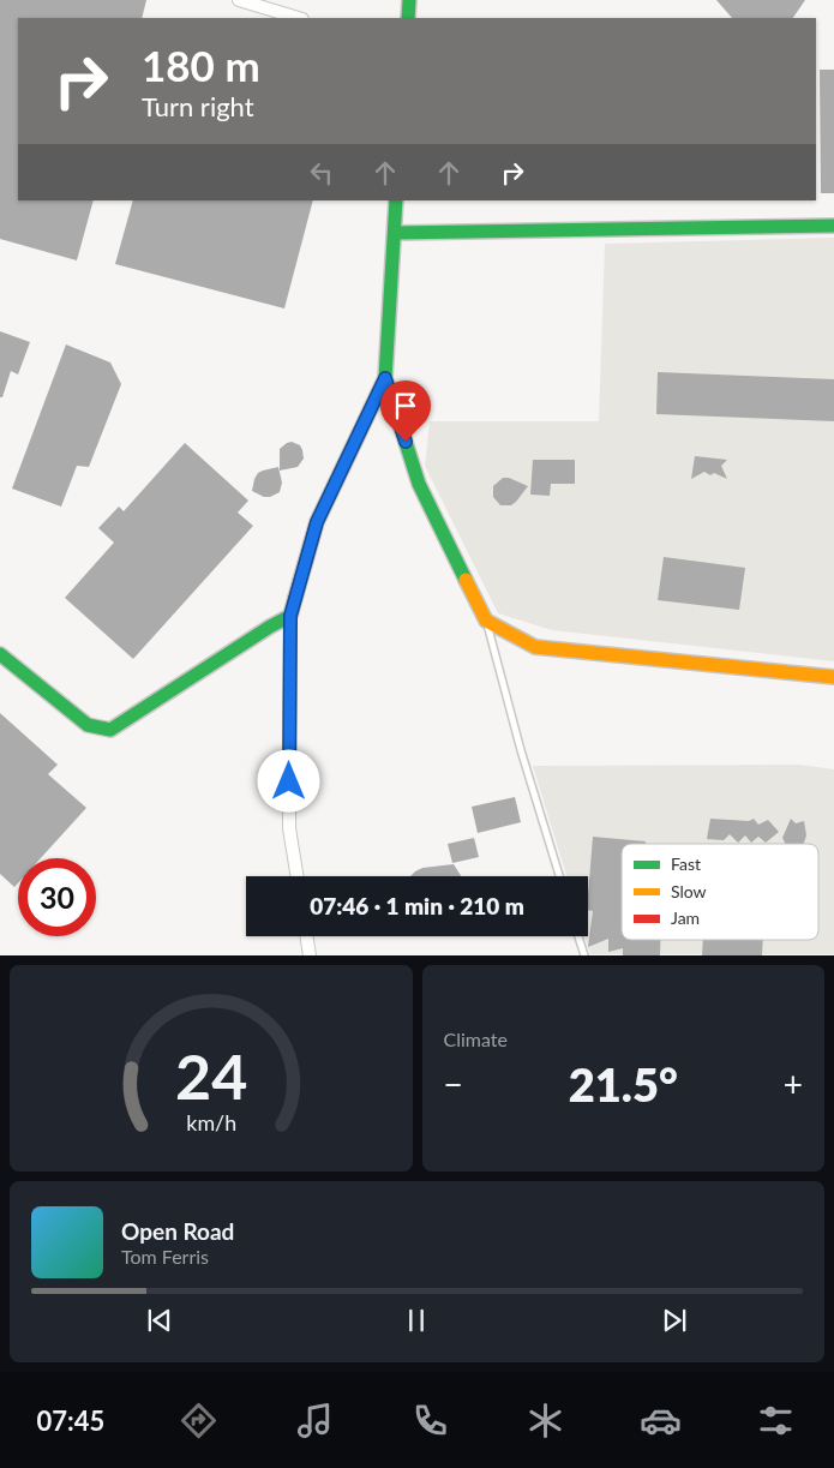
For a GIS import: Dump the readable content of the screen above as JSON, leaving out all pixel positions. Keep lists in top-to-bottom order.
{
  "legend": ["Fast", "Slow", "Jam"],
  "page": {
    "turn": ["180 m", "Turn right"],
    "limit": "30",
    "trip": "07:46 · 1 min · 210 m",
    "tile": "Climate",
    "heat": ["−", "21.5°", "+"],
    "song": ["Open Road", "Tom Ferris"],
    "tabs": "07:45",
    "gauge": ["24", "km/h"]
  }
}
